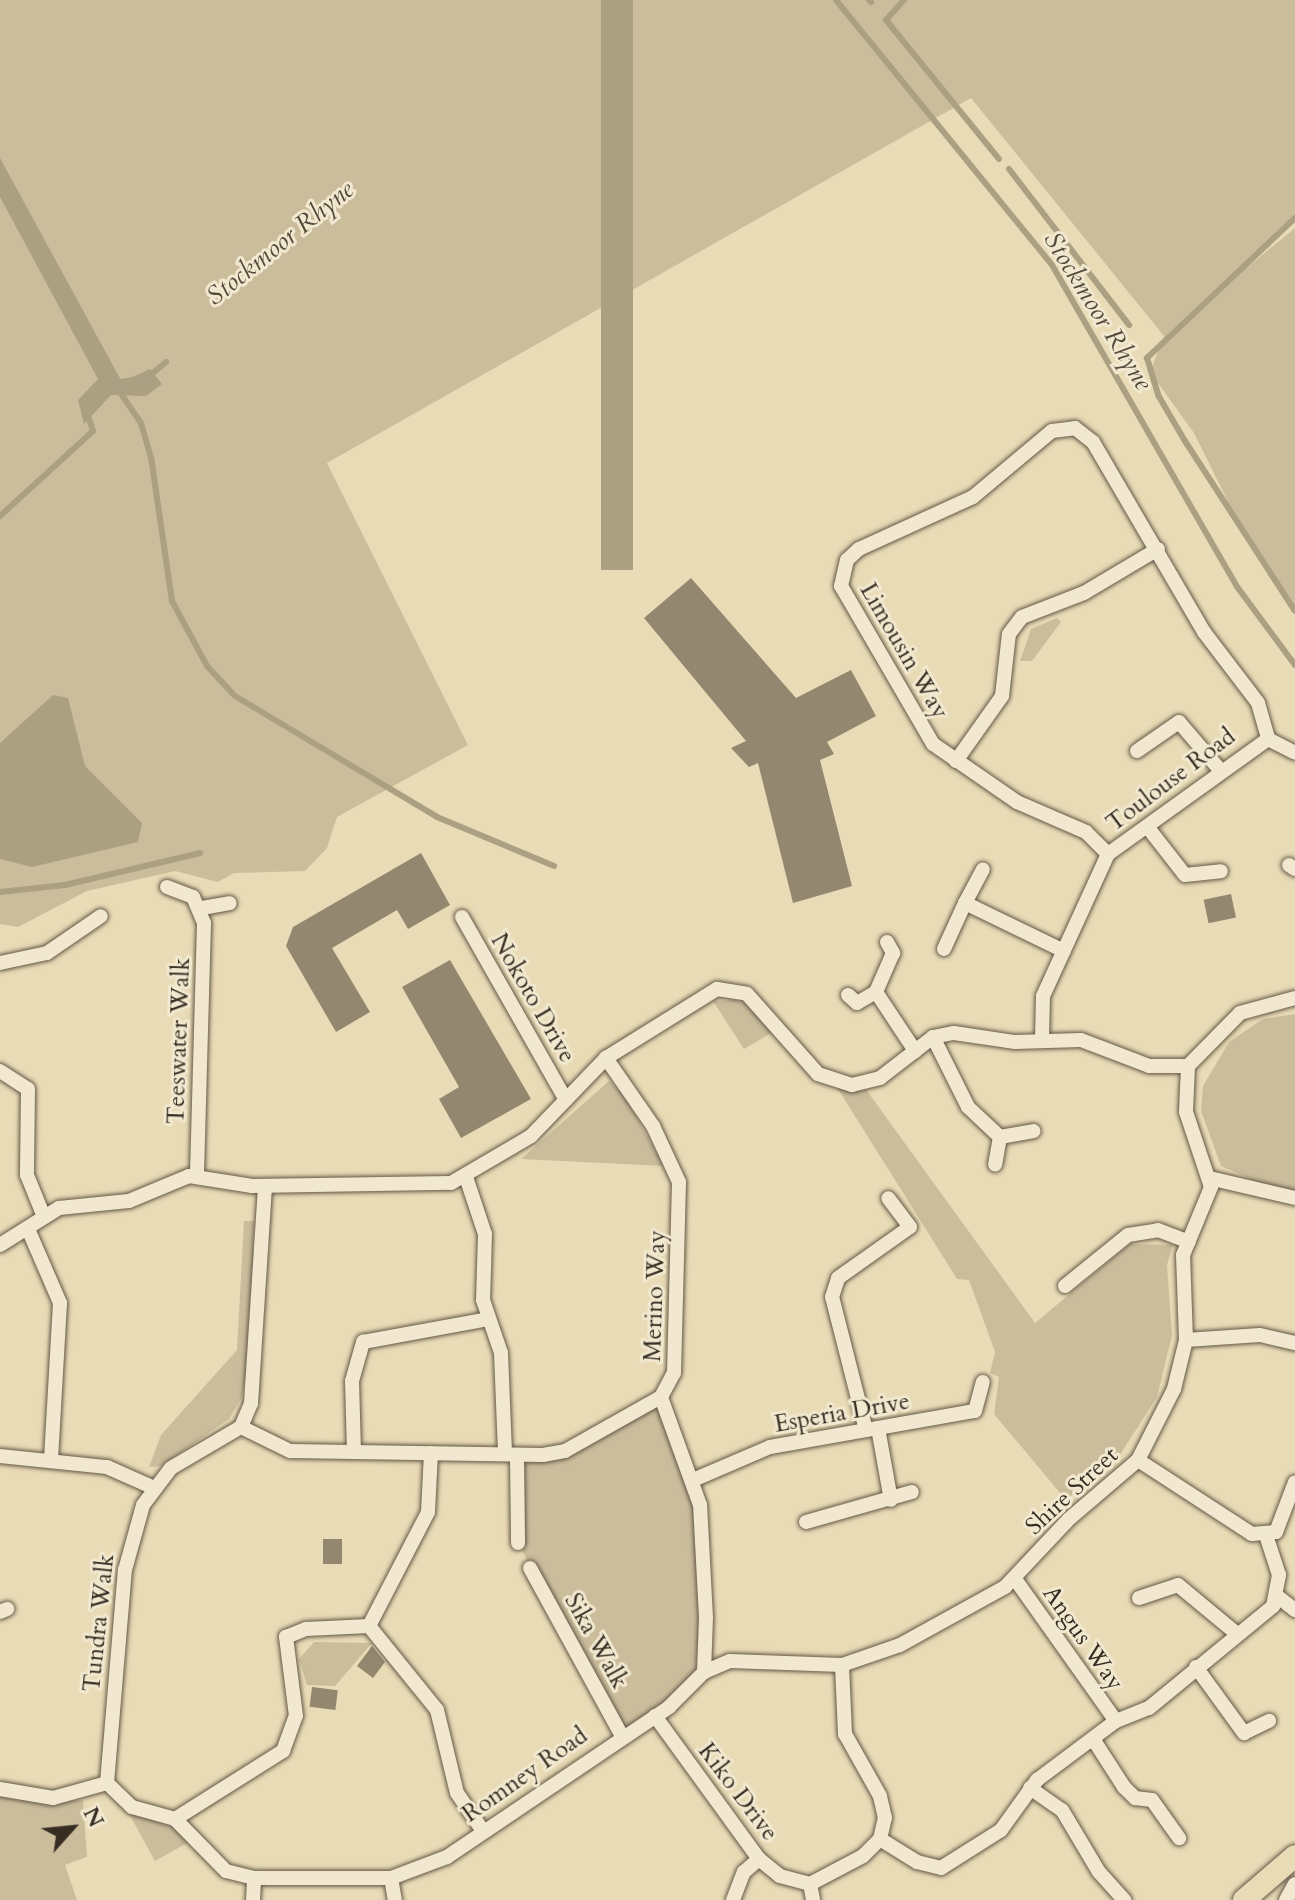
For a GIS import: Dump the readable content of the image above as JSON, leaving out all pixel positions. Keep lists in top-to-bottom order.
{
  "streets": {
    "street": [
      "Limousin Way",
      "Toulouse Road",
      "Nokoto Drive",
      "Teeswater Walk",
      "Merino Way",
      "Esperia Drive",
      "Shire Street",
      "Tundra Walk",
      "Angus Way",
      "Sika Walk",
      "Romney Road",
      "Kiko Drive"
    ]
  },
  "crossings": [
    ["Limousin Way", "Toulouse Road"],
    ["Merino Way", "Tundra Walk"],
    ["Shire Street", "Angus Way"],
    ["Shire Street", "Romney Road"],
    ["Sika Walk", "Romney Road"],
    ["Romney Road", "Kiko Drive"]
  ],
  "water": ["Stockmoor Rhyne"],
  "north": "top right"
}
